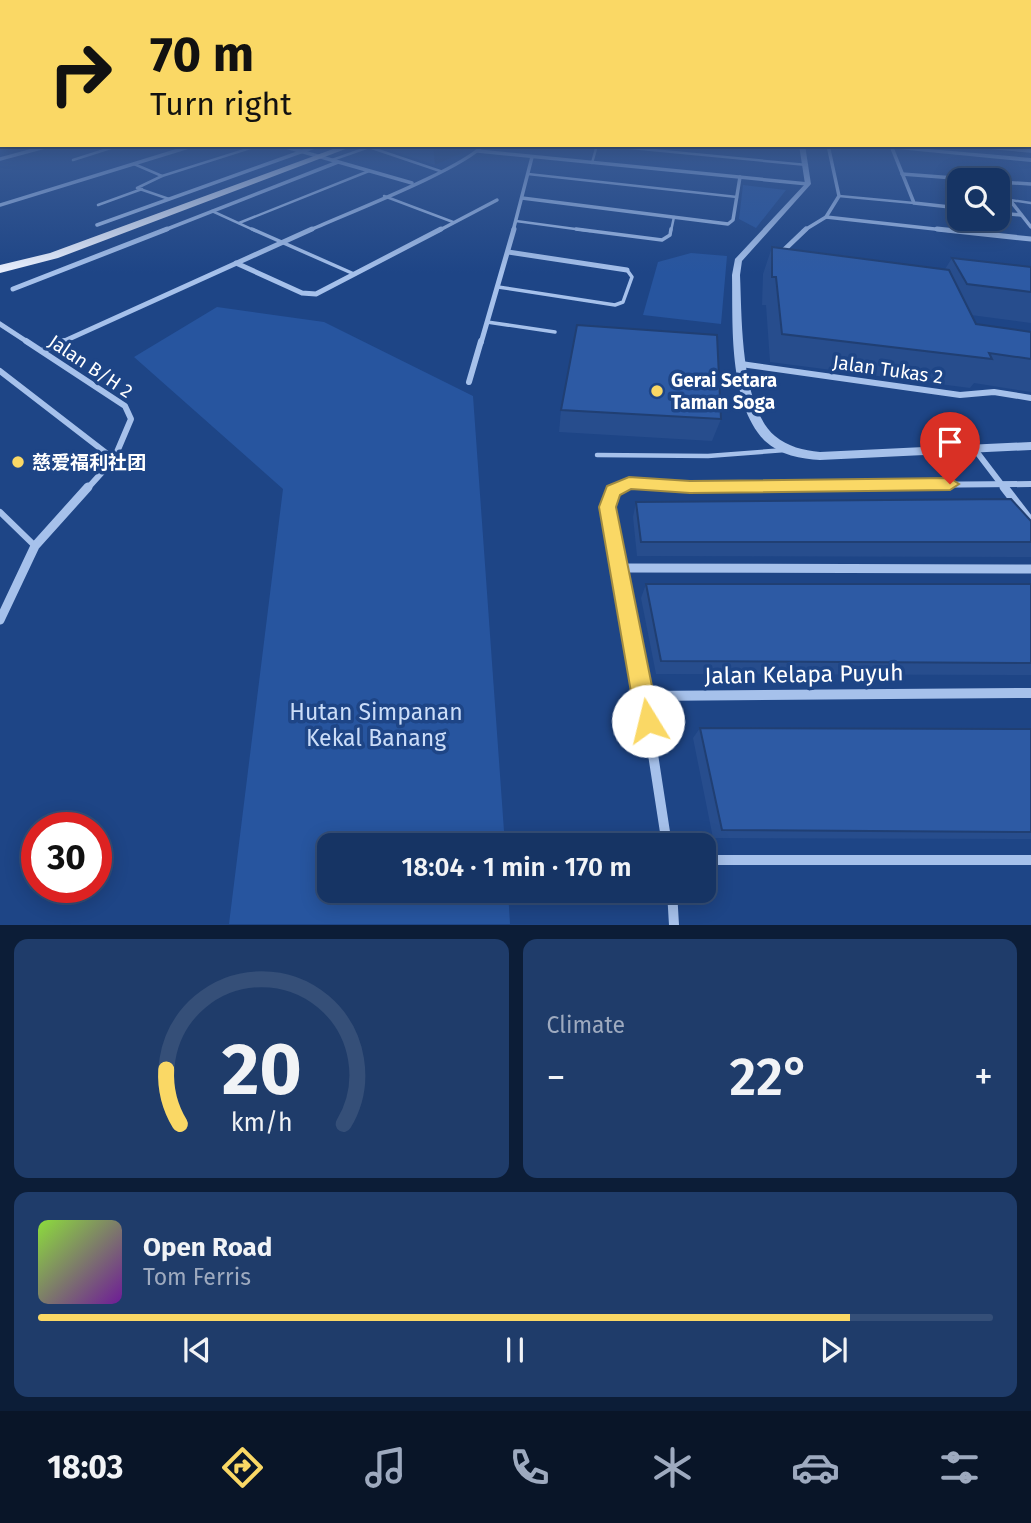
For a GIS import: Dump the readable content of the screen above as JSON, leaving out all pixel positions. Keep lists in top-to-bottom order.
{
  "streets": {
    "street": ["Jalan B/H 2", "Jalan Tukas 2", "Jalan Kelapa Puyuh"]
  },
  "parks": ["Hutan Simpanan Kekal Banang"],
  "places": ["Gerai Setara Taman Soga", "慈爱福利社团"],
  "page": {
    "turn": ["70 m", "Turn right"],
    "limit": "30",
    "trip": "18:04 · 1 min · 170 m",
    "tile": "Climate",
    "heat": ["−", "22°", "+"],
    "song": ["Open Road", "Tom Ferris"],
    "tabs": "18:03",
    "gauge": ["20", "km/h"]
  }
}
